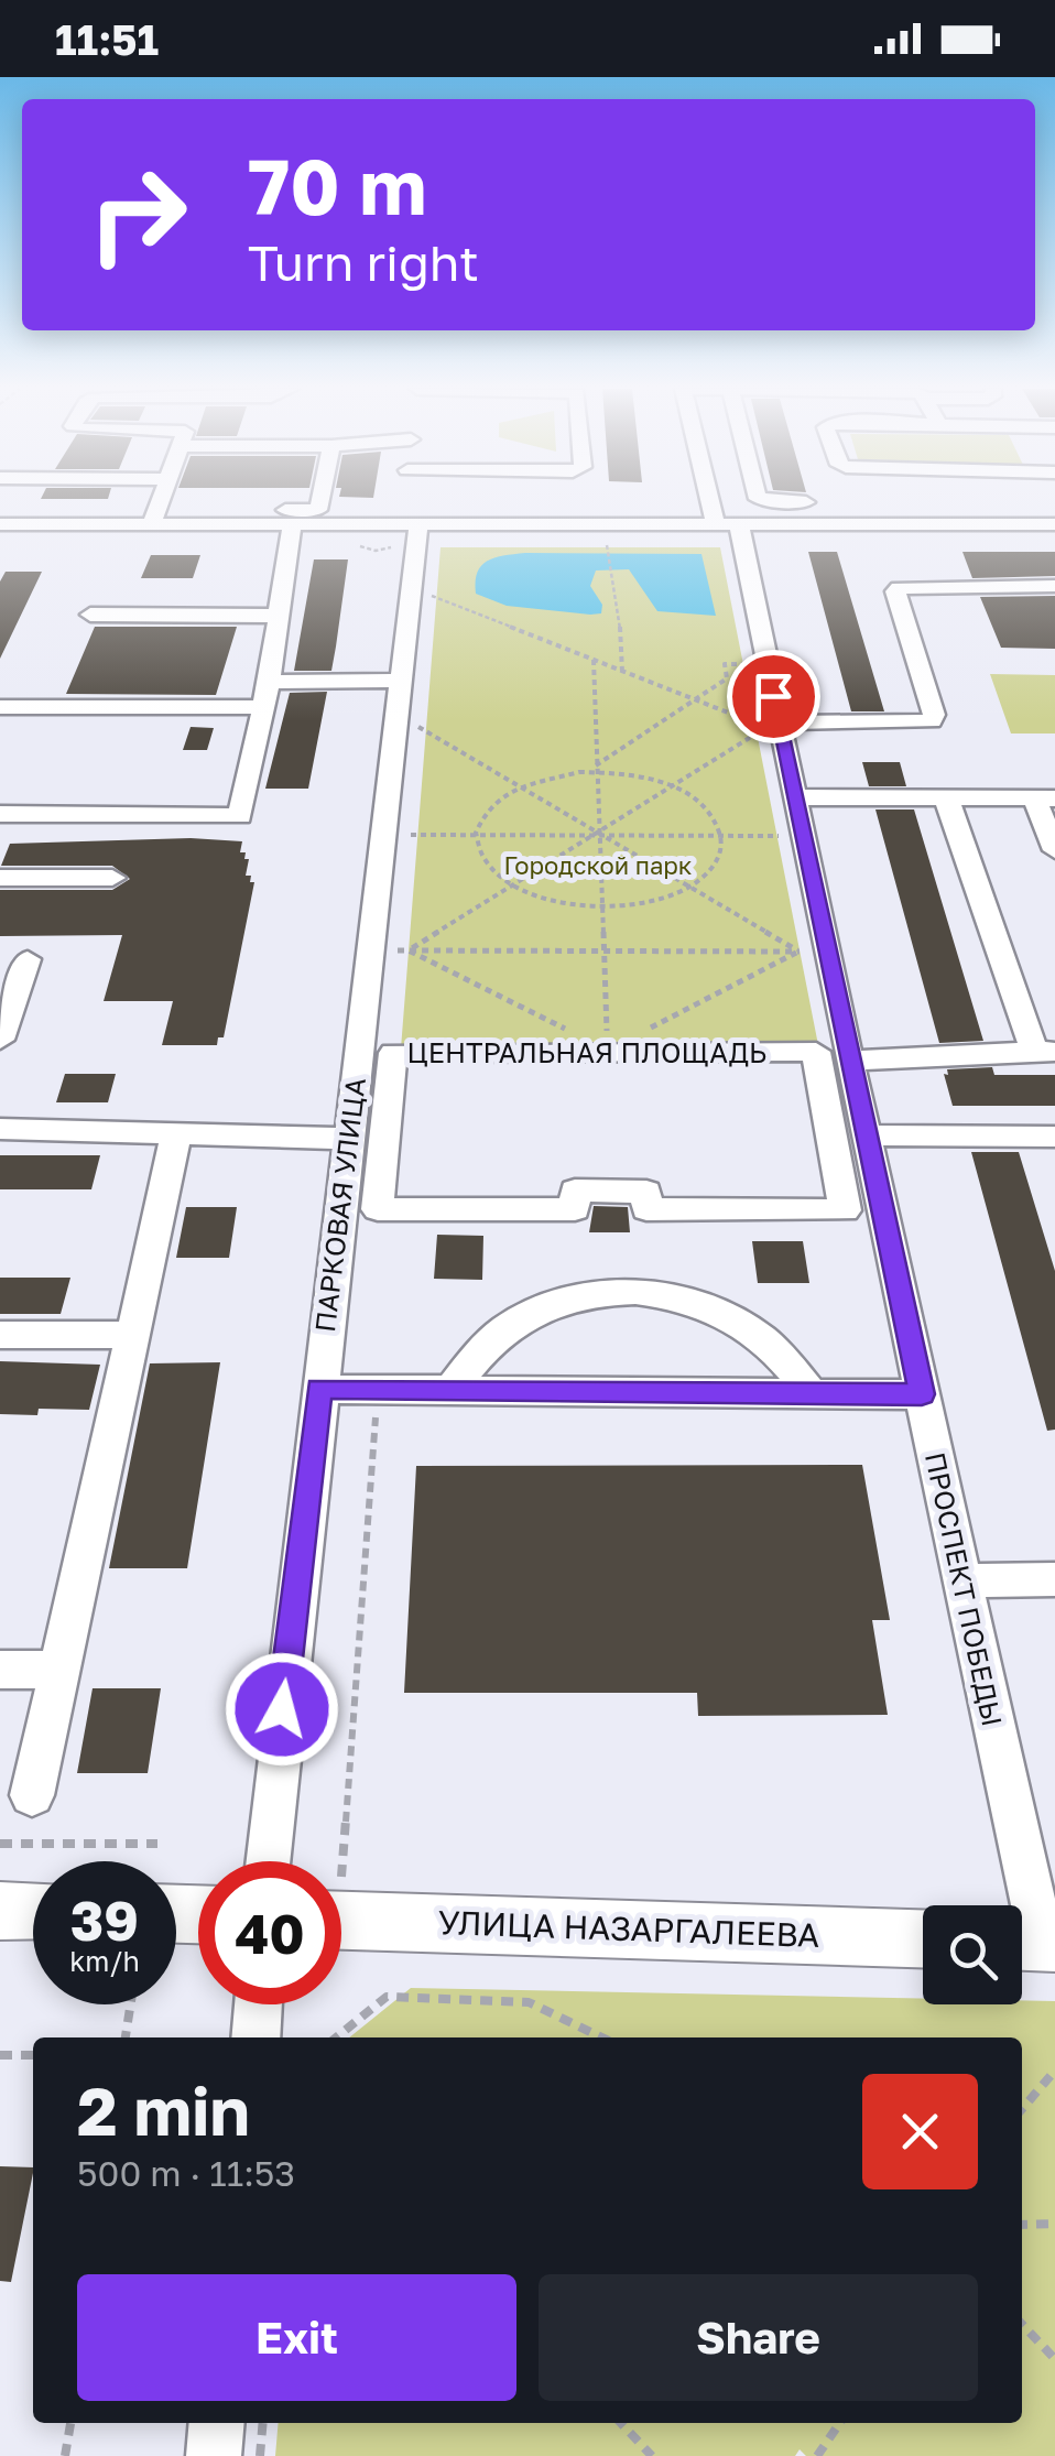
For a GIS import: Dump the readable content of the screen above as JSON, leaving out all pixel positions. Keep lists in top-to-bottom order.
{
  "streets": {
    "main road": ["УЛИЦА НАЗАРГАЛЕЕВА"],
    "street": ["ЦЕНТРАЛЬНАЯ ПЛОЩАДЬ", "ПАРКОВАЯ УЛИЦА", "ПРОСПЕКТ ПОБЕДЫ"]
  },
  "parks": ["Городской парк"],
  "page": {
    "status": "11:51",
    "turn": ["70 m", "Turn right"],
    "speed": "39 km/h",
    "limit": "40",
    "heading": ["2 min", "500 m · 11:53"],
    "buttons": ["Exit", "Share"]
  }
}
